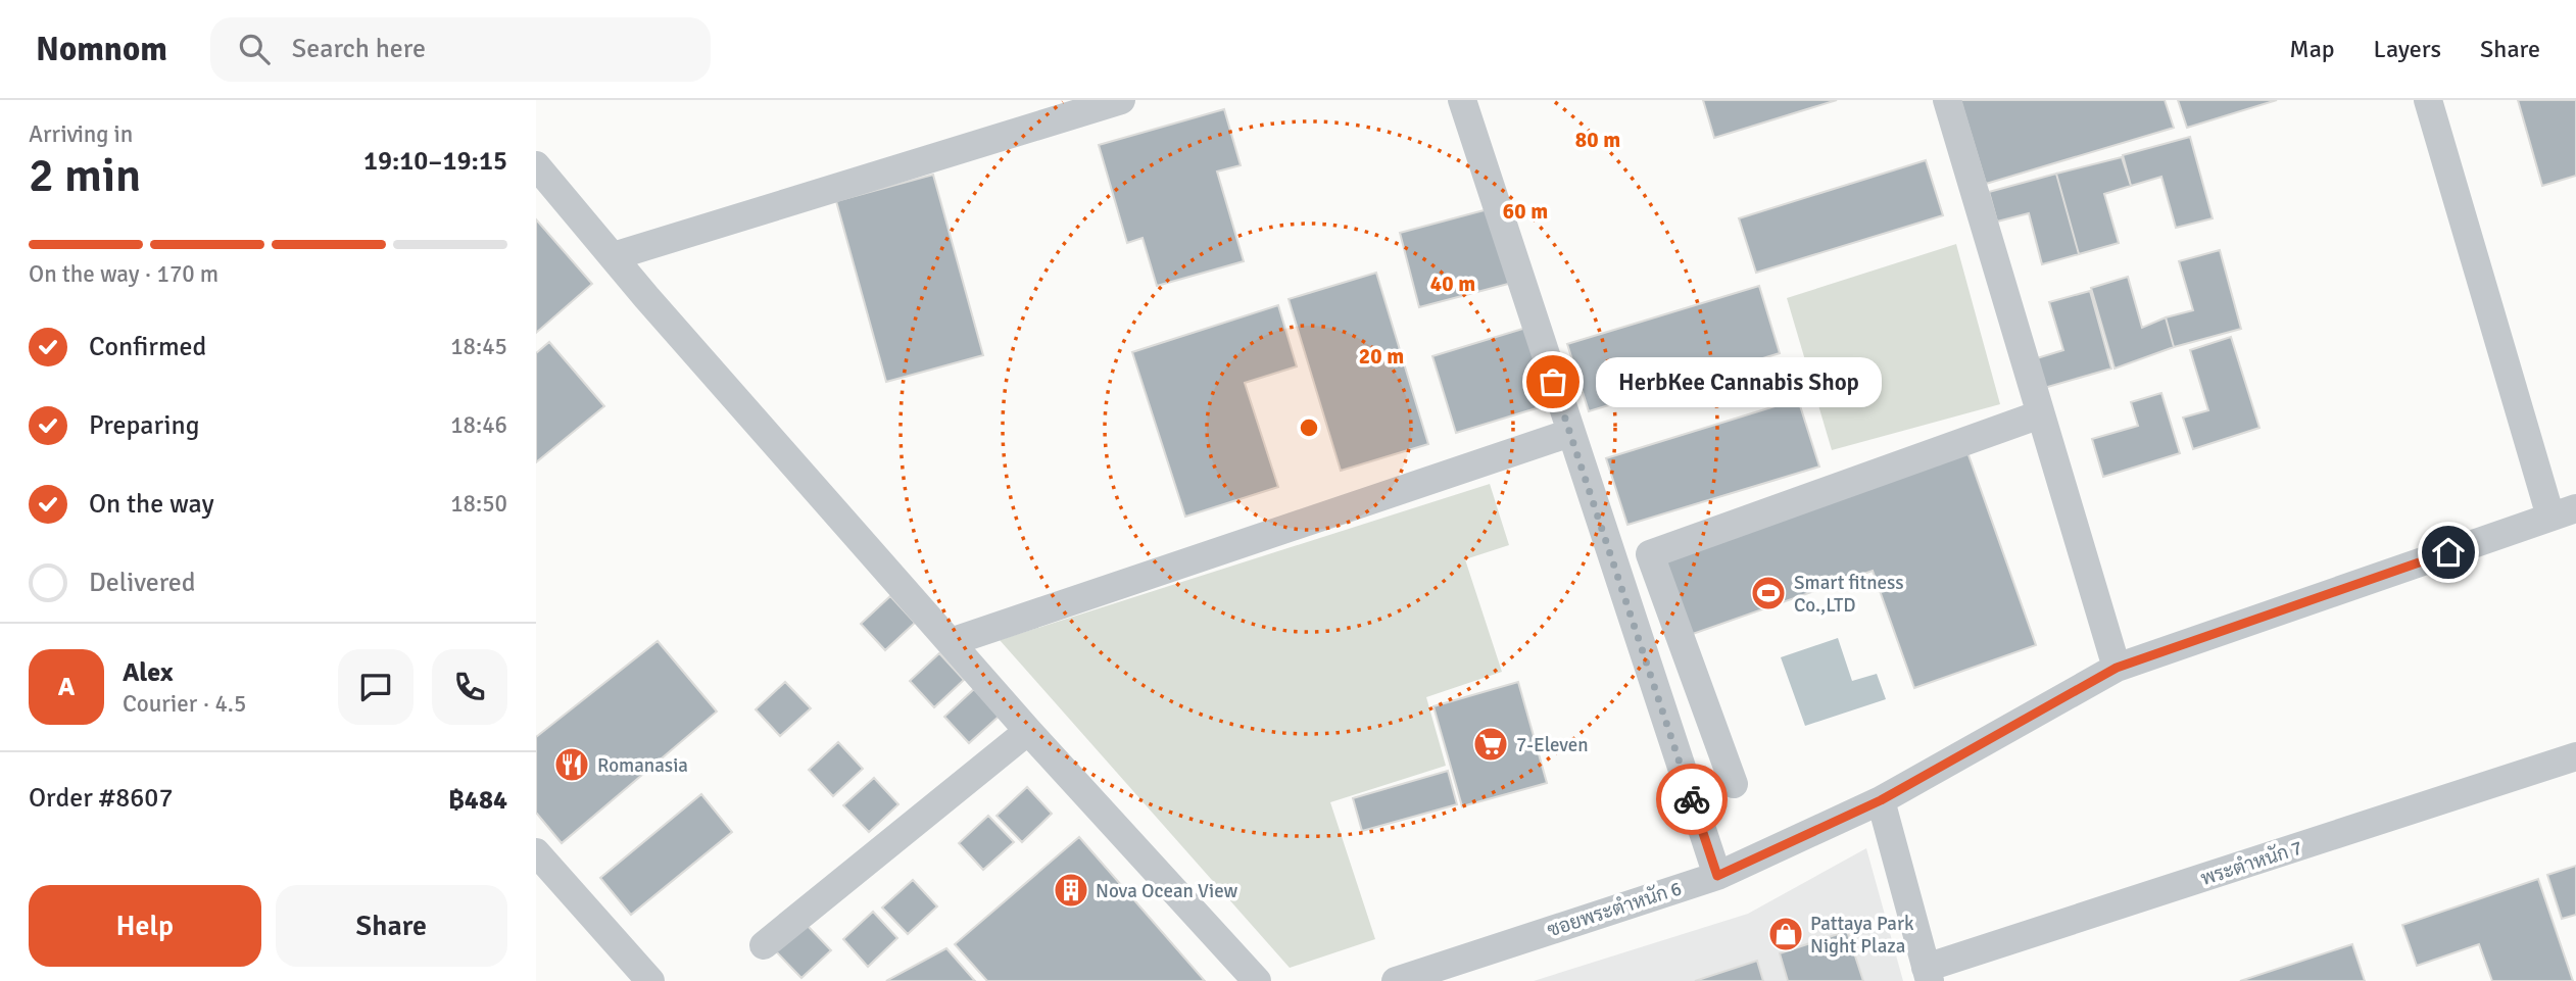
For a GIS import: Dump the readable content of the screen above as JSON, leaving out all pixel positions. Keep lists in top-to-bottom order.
{
  "streets": {
    "street": ["พระตำหนัก 7", "ซอยพระตำหนัก 6"]
  },
  "places": {
    "other": ["HerbKee Cannabis Shop"],
    "sports": ["Smart fitness Co.,LTD"],
    "supermarket": ["7-Eleven"],
    "restaurant": ["Romanasia"],
    "building": ["Nova Ocean View"],
    "shop": ["Pattaya Park Night Plaza"]
  },
  "page": {
    "header": "Nomnom",
    "search": "Search here",
    "nav": ["Map", "Layers", "Share"],
    "heading": ["2 min", "Arriving in", "19:10–19:15"],
    "panel": [
      "Alex",
      "Courier · 4.5",
      "Order #8607",
      "฿484"
    ],
    "bar": "On the way · 170 m",
    "list": [
      ["Confirmed", "18:45"],
      ["Preparing", "18:46"],
      ["On the way", "18:50"],
      "Delivered"
    ],
    "bubble": "HerbKee Cannabis Shop",
    "round": "A",
    "buttons": ["Help", "Share"]
  },
  "rings": [
    "80 m",
    "60 m",
    "40 m",
    "20 m"
  ]
}
